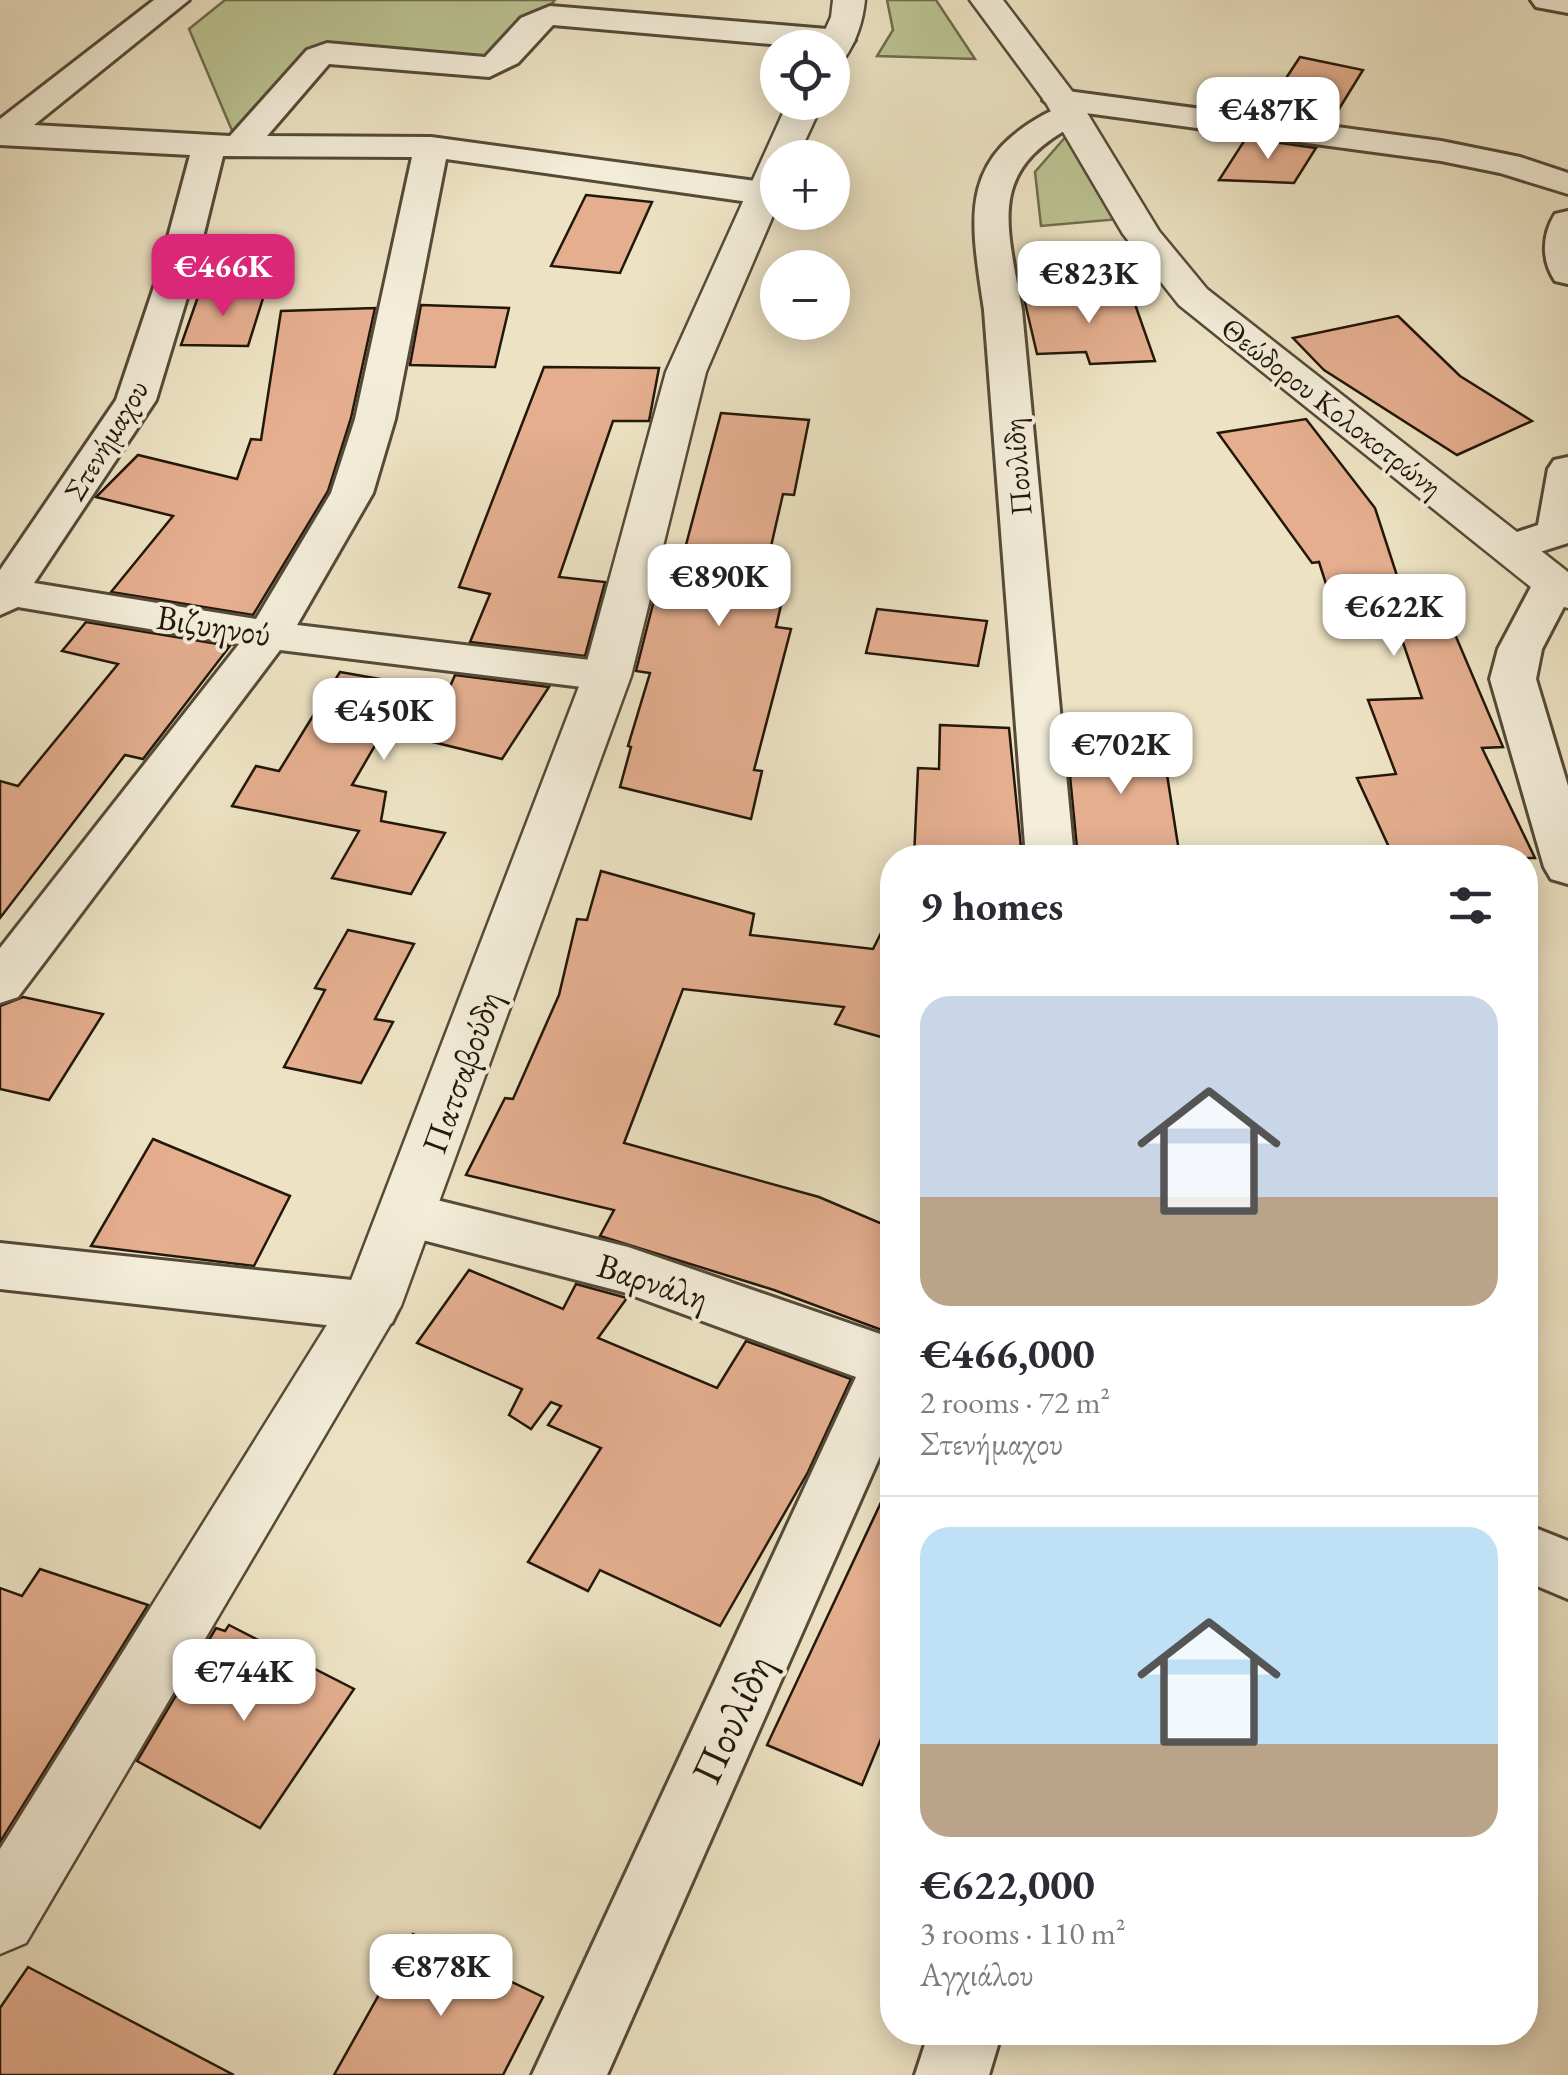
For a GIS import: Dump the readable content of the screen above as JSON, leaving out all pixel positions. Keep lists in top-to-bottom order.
{
  "streets": {
    "street": [
      "Θεώδορου Κολοκοτρώνη",
      "Στενήμαχου",
      "Πουλίδη",
      "Βιζυηνού",
      "Πατσαβούδη",
      "Βαρνάλη"
    ]
  },
  "crossings": [
    ["Θεώδορου Κολοκοτρώνη", "Πουλίδη"],
    ["Στενήμαχου", "Βιζυηνού"],
    ["Βιζυηνού", "Πατσαβούδη"],
    ["Πατσαβούδη", "Βαρνάλη"]
  ],
  "page": {
    "map_buttons": ["+", "−"],
    "price": [
      "€487K",
      "€466K",
      "€823K",
      "€890K",
      "€622K",
      "€450K",
      "€702K",
      "€744K",
      "€878K"
    ],
    "heading": "9 homes",
    "list": [
      {
        "name": "€466,000",
        "note": "2 rooms · 72 m² · Στενήμαχου"
      },
      {
        "name": "€622,000",
        "note": "3 rooms · 110 m² · Αγχιάλου"
      }
    ]
  }
}
